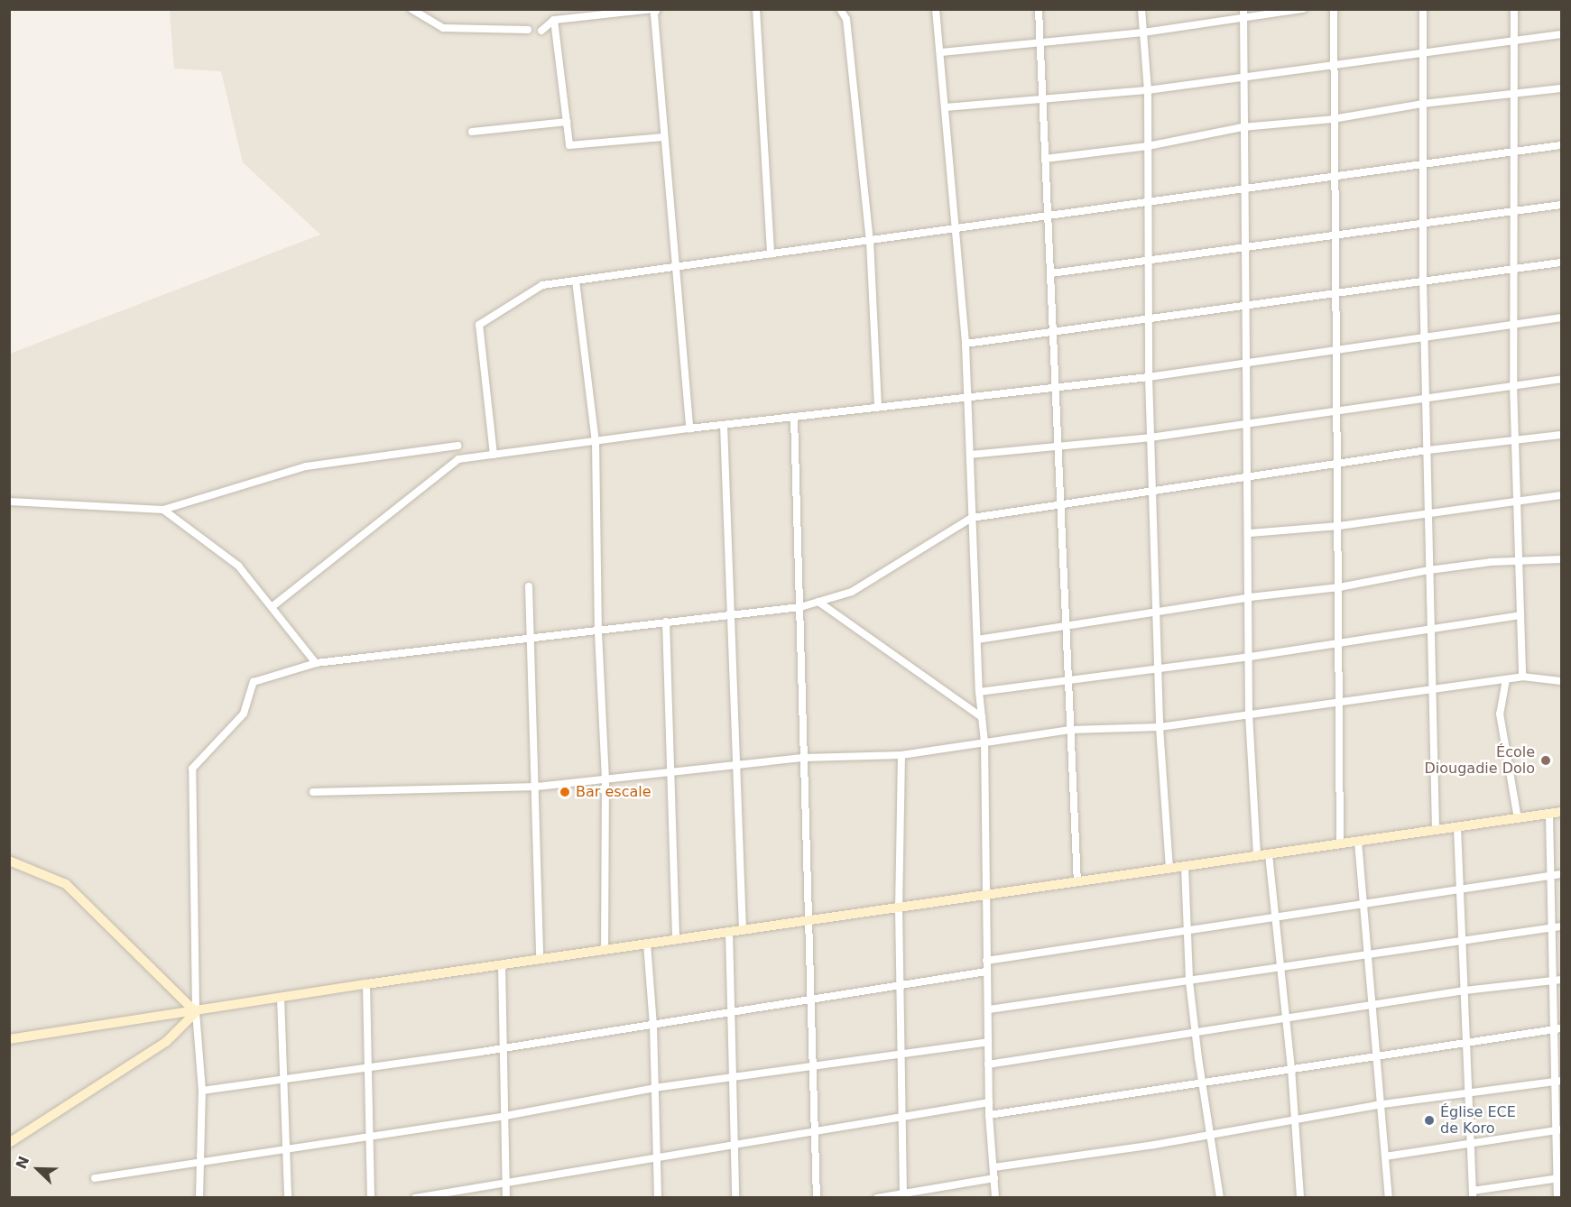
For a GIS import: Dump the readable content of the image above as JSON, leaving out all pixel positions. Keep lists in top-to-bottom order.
{
  "places": ["École Diougadie Dolo", "Bar escale", "Église ECE de Koro"],
  "north": "top left"
}
